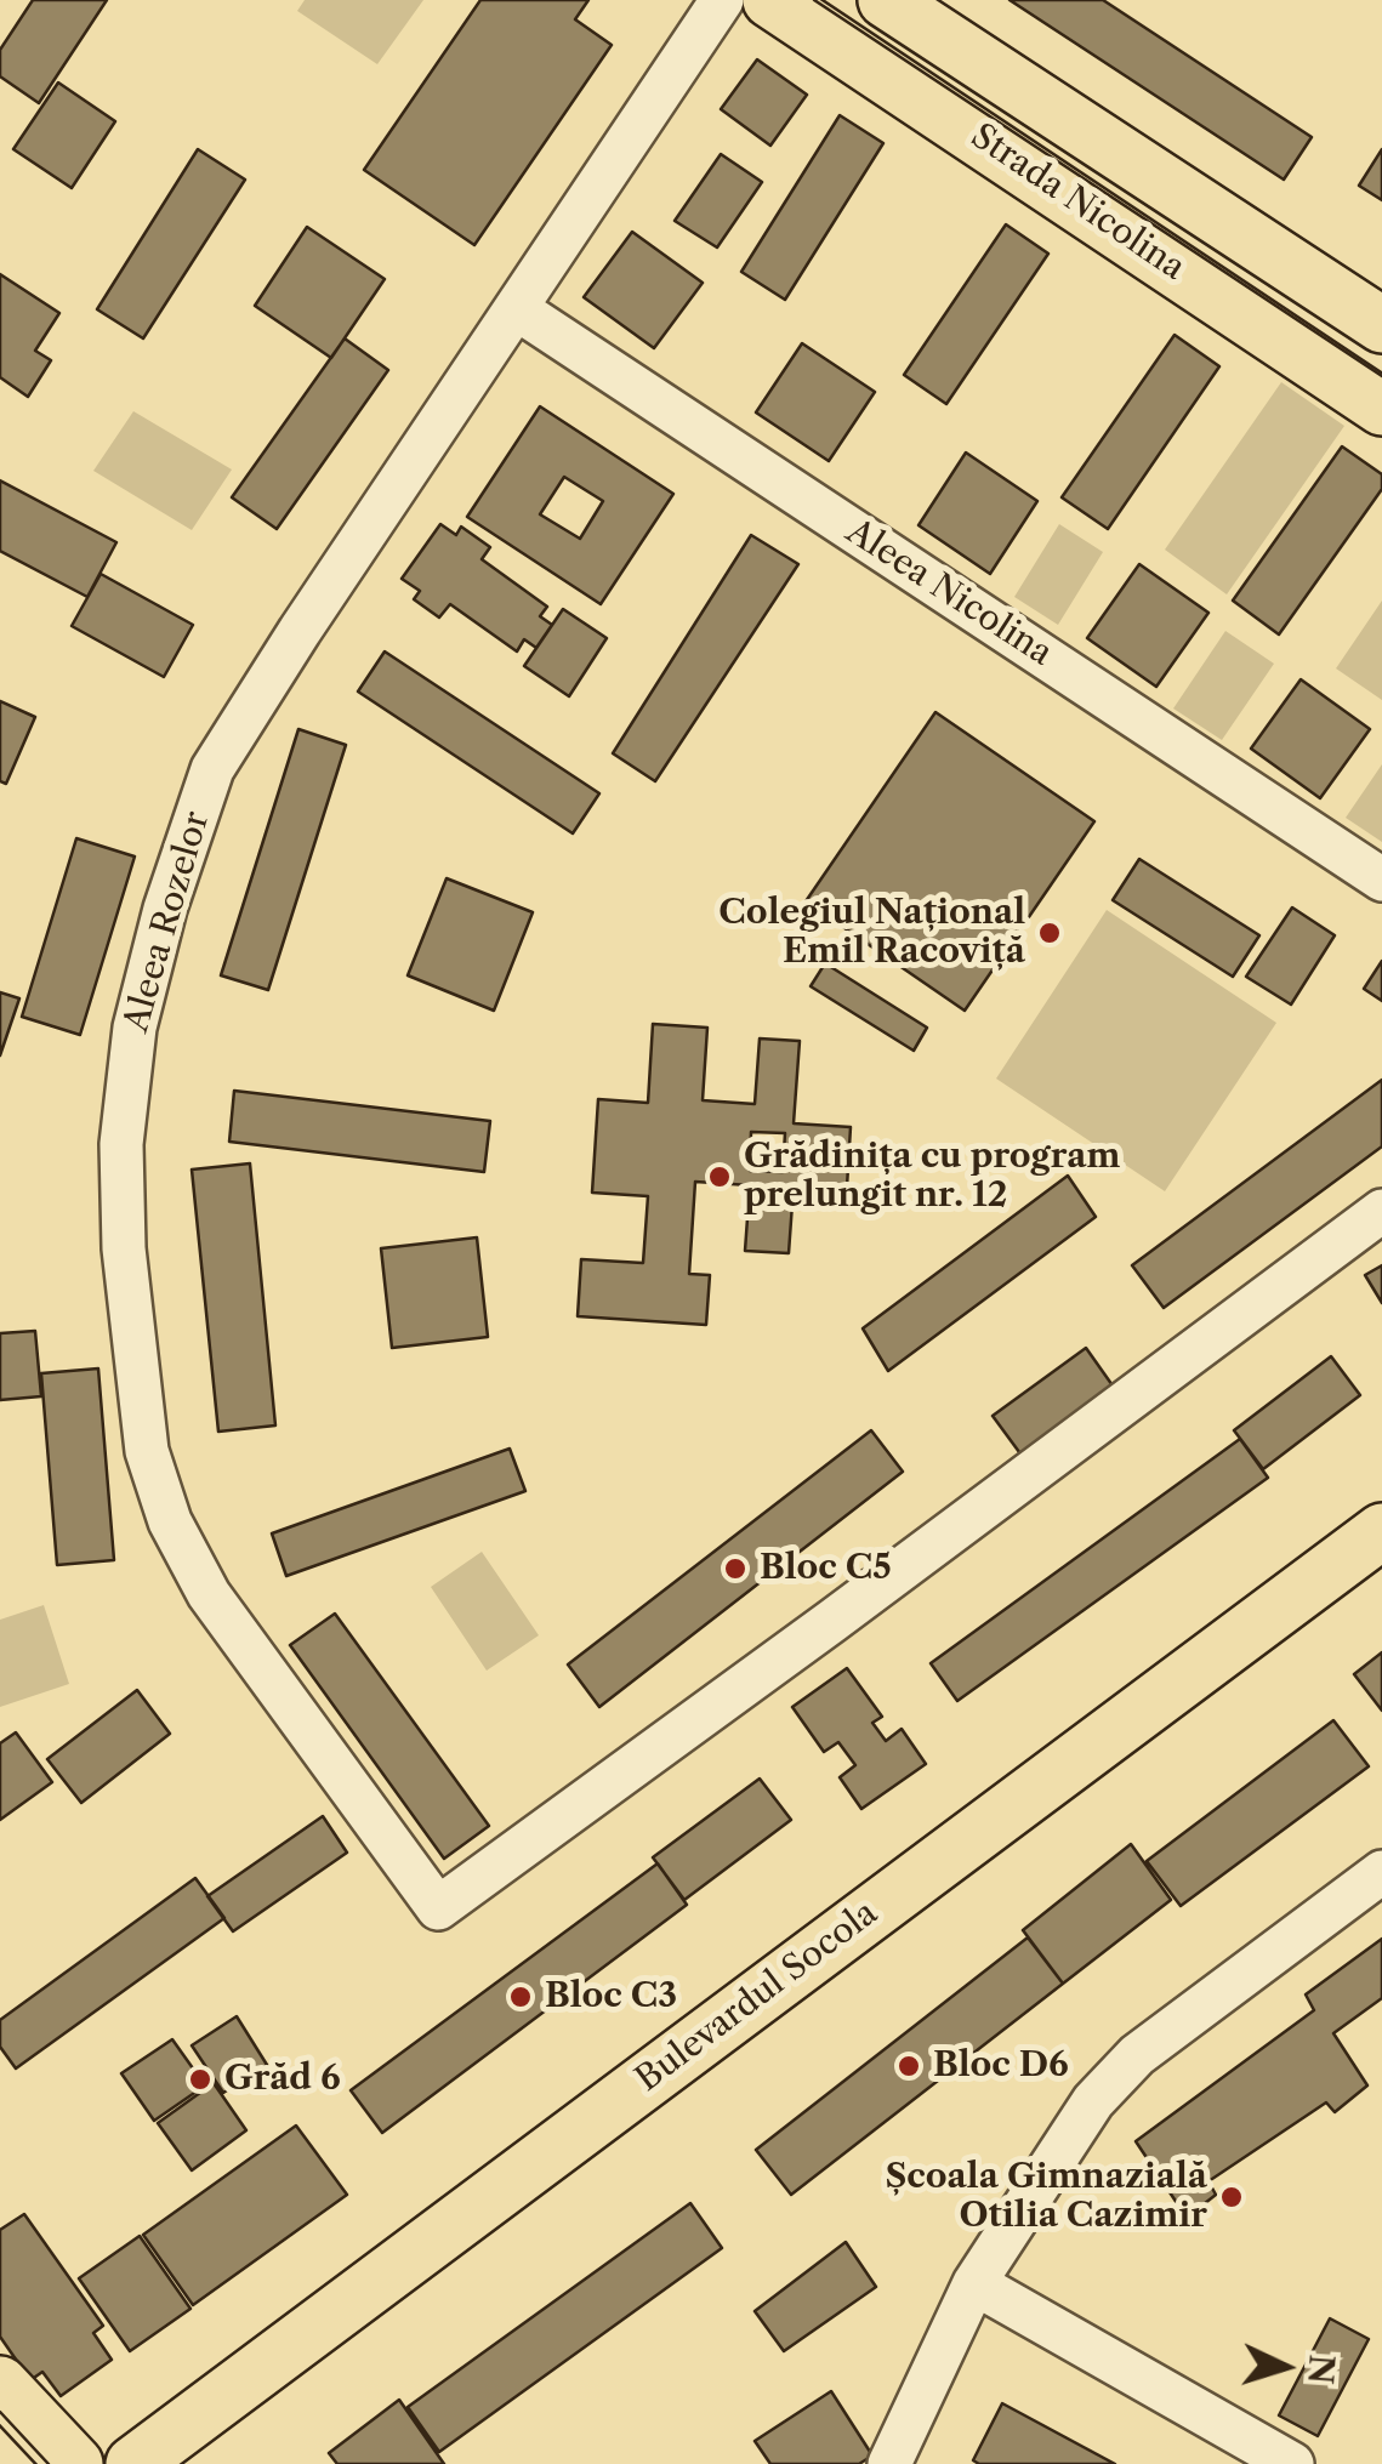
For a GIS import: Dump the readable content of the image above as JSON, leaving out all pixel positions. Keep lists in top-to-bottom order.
{
  "streets": {
    "main road": ["Strada Nicolina", "Bulevardul Socola"],
    "street": ["Aleea Nicolina", "Aleea Rozelor"]
  },
  "crossings": [
    ["Aleea Nicolina", "Aleea Rozelor"]
  ],
  "places": [
    "Colegiul Național Emil Racoviță",
    "Grădinița cu program prelungit nr. 12",
    "Bloc C5",
    "Bloc C3",
    "Bloc D6",
    "Grăd 6",
    "Școala Gimnazială Otilia Cazimir"
  ],
  "north": "right"
}
